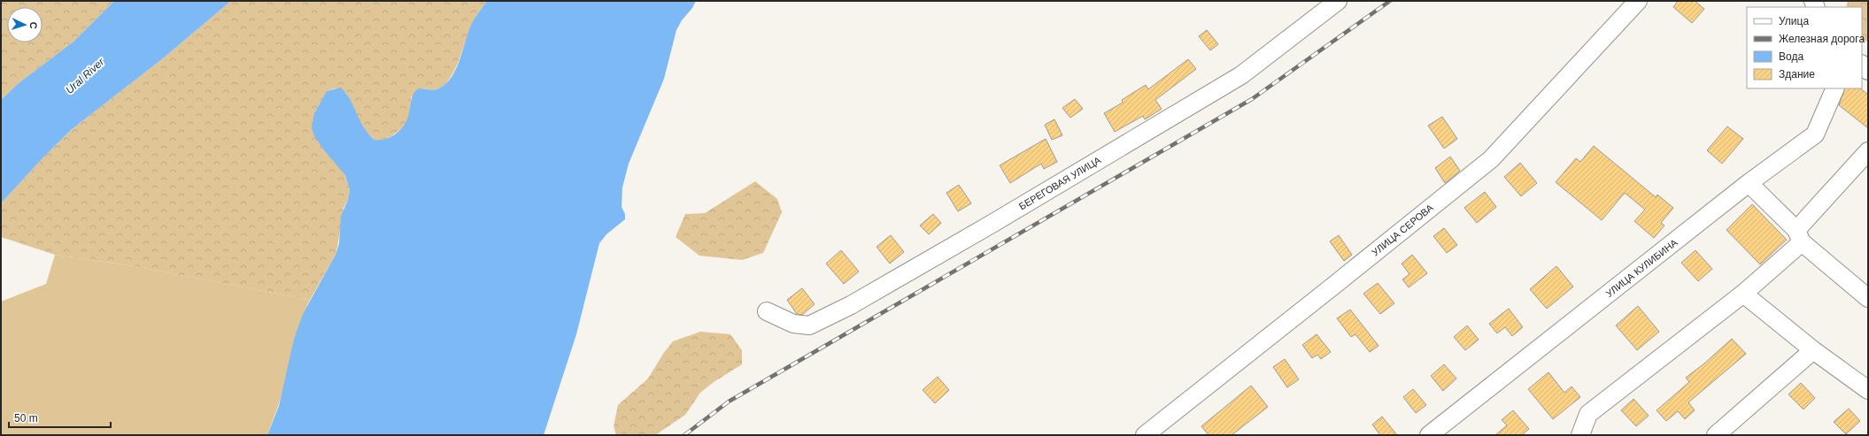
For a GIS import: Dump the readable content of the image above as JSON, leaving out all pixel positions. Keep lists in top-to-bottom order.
{
  "streets": {
    "street": ["БЕРЕГОВАЯ УЛИЦА", "УЛИЦА СЕРОВА", "УЛИЦА КУЛИБИНА"]
  },
  "water": ["Ural River"],
  "legend": [
    "Улица",
    "Железная дорога",
    "Вода",
    "Здание"
  ],
  "scale_bar": "50 m",
  "north": "right"
}
